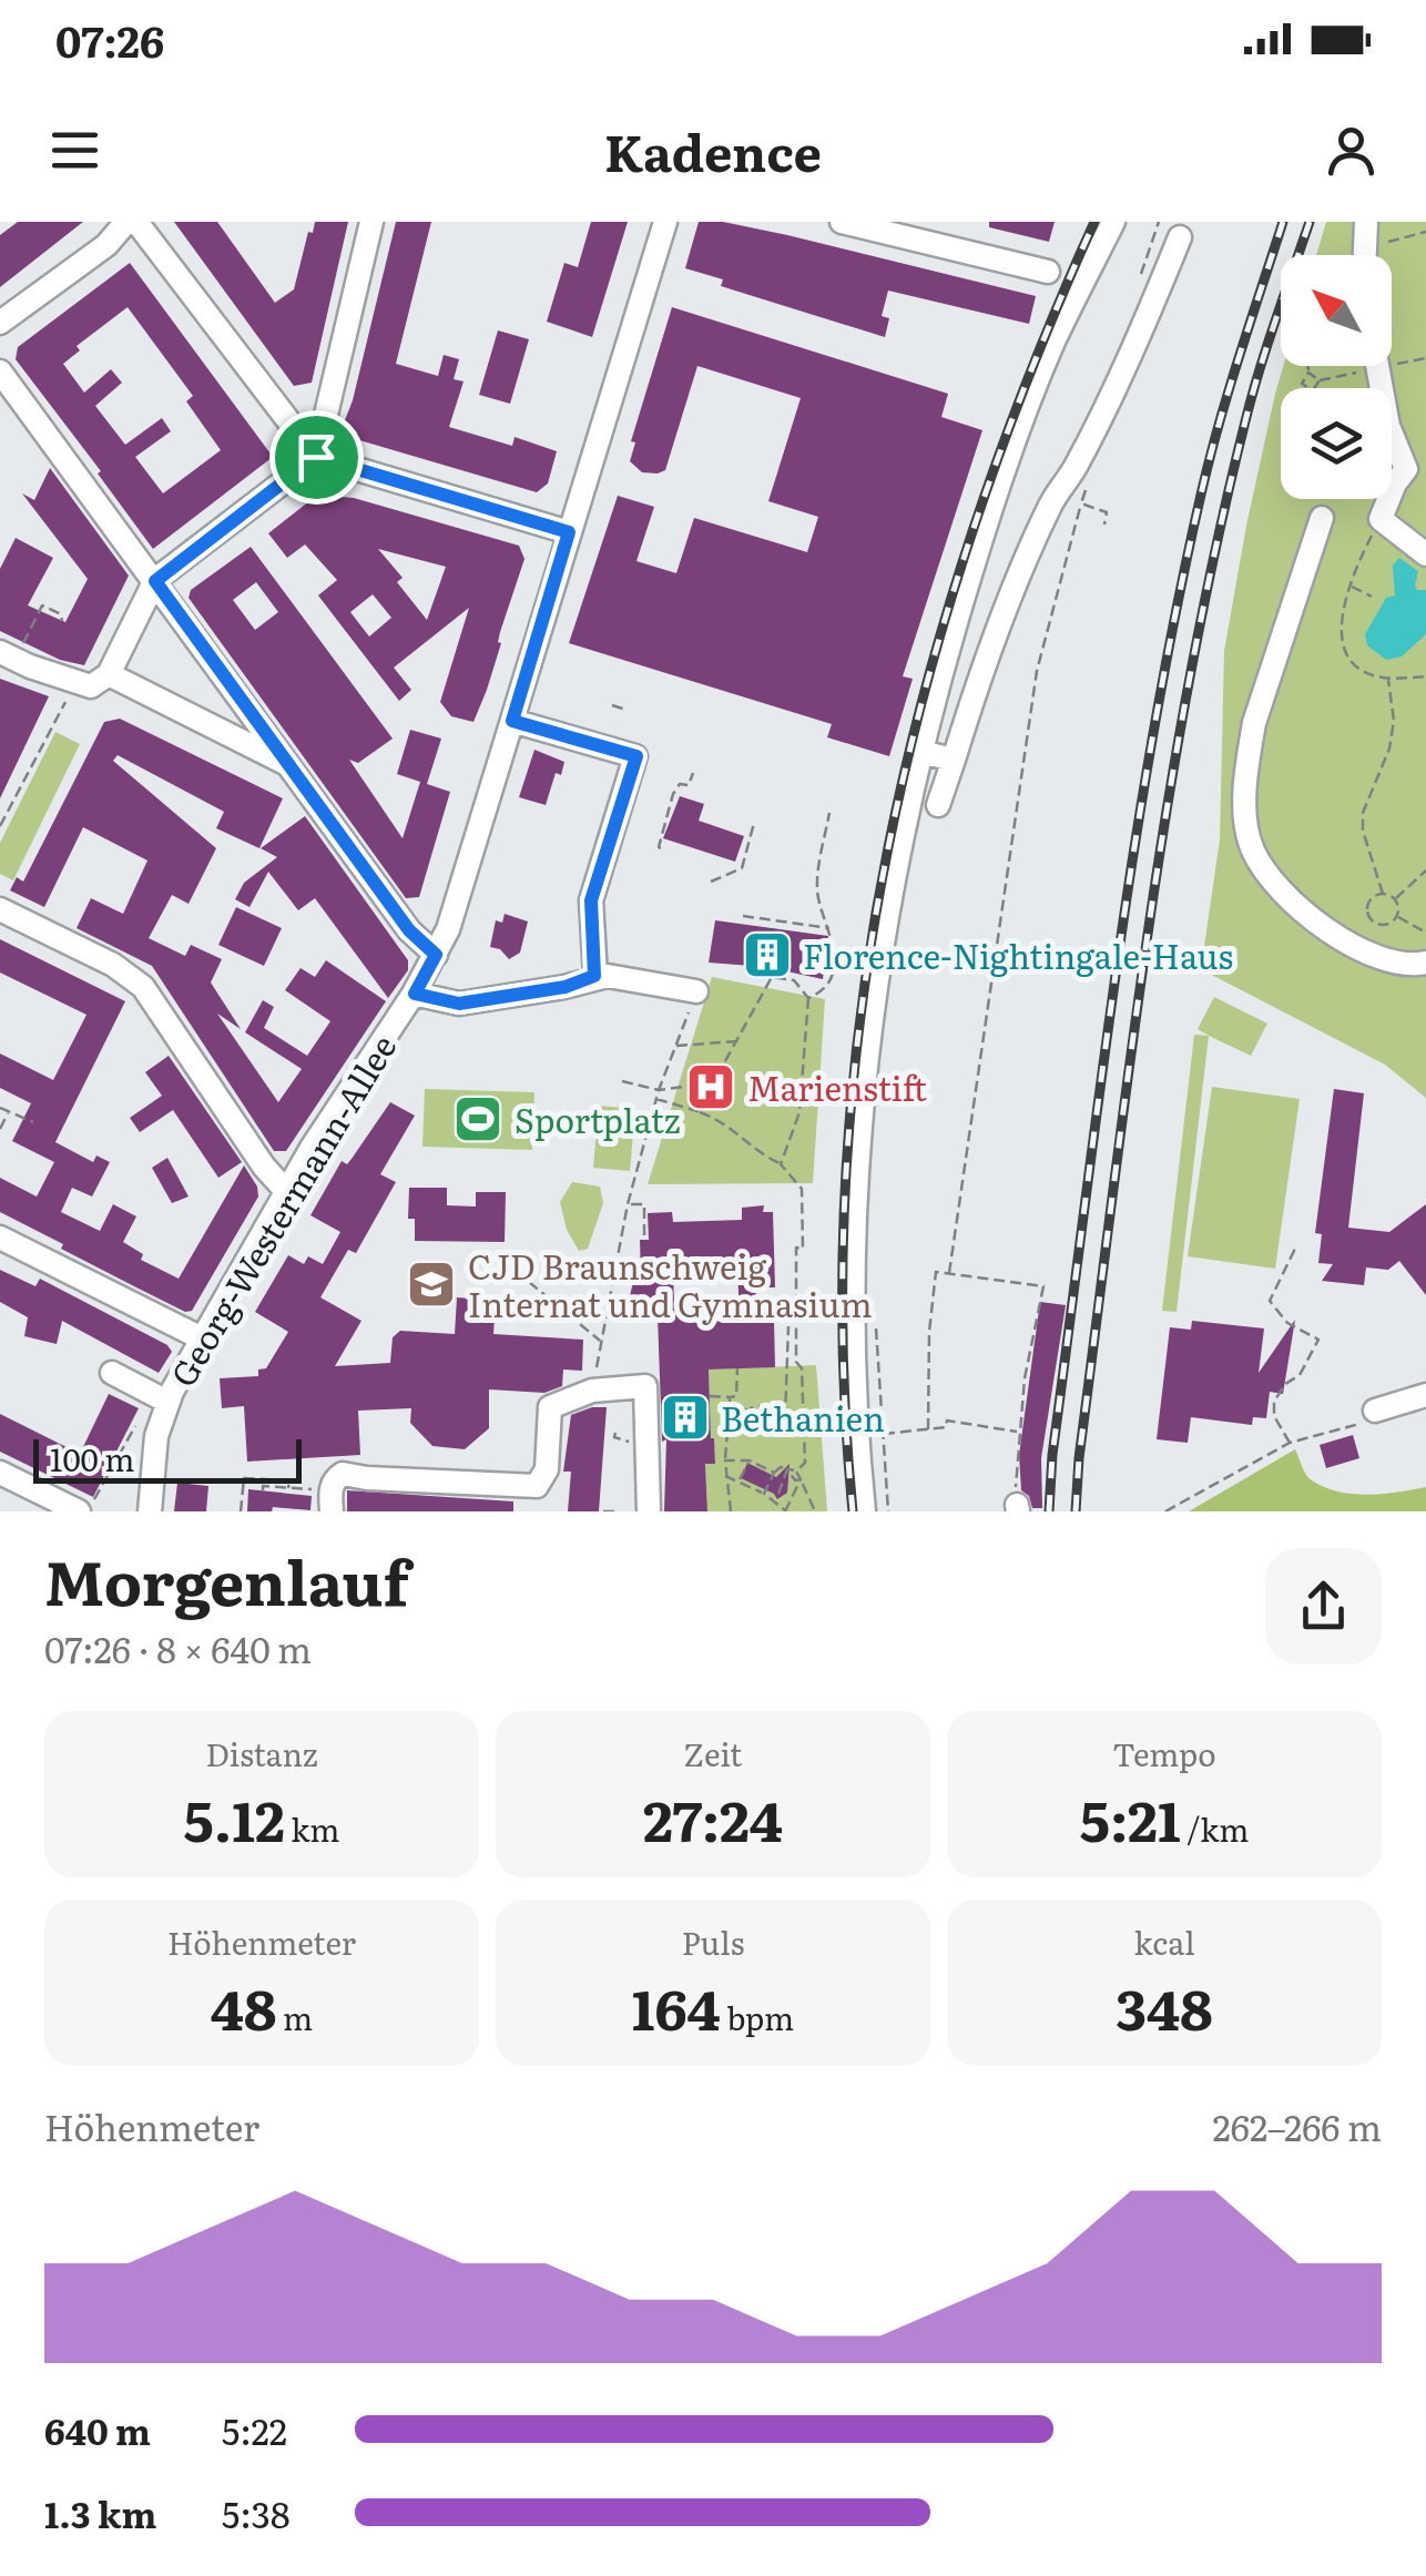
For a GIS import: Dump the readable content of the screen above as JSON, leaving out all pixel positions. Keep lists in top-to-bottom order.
{
  "streets": {
    "street": ["Georg-Westermann-Allee"]
  },
  "places": {
    "building": ["Florence-Nightingale-Haus", "Bethanien"],
    "hospital": ["Marienstift"],
    "sports": ["Sportplatz"],
    "school or university": ["CJD Braunschweig Internat und Gymnasium"]
  },
  "scale_bar": "100 m",
  "north": "top left",
  "page": {
    "status": "07:26",
    "header": "Kadence",
    "scale": "100 m",
    "heading": ["Morgenlauf", "07:26 · 8 × 640 m"],
    "stats": [
      ["Distanz", "5.12 km"],
      ["Zeit", "27:24"],
      ["Tempo", "5:21 /km"],
      ["Höhenmeter", "48 m"],
      ["Puls", "164 bpm"],
      ["kcal", "348"]
    ],
    "chart": ["Höhenmeter", "262–266 m"],
    "list": [
      {
        "name": "640 m",
        "note": "5:22"
      },
      {
        "name": "1.3 km",
        "note": "5:38"
      }
    ]
  }
}
